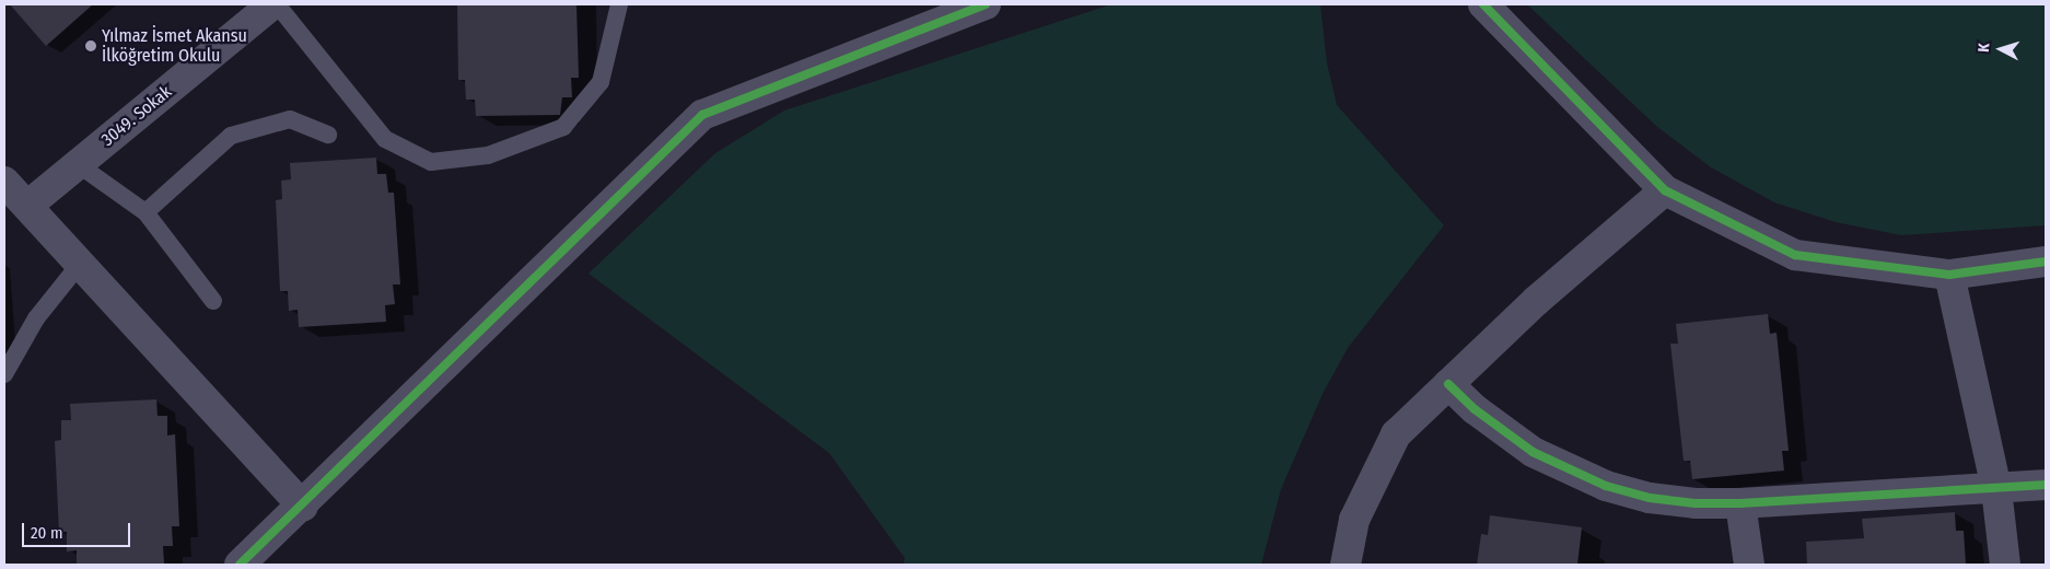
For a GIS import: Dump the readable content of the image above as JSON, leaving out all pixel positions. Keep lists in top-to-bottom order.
{
  "streets": {
    "street": ["3049. Sokak"]
  },
  "places": ["Yılmaz İsmet Akansu İlköğretim Okulu"],
  "scale_bar": "20 m",
  "north": "left"
}
